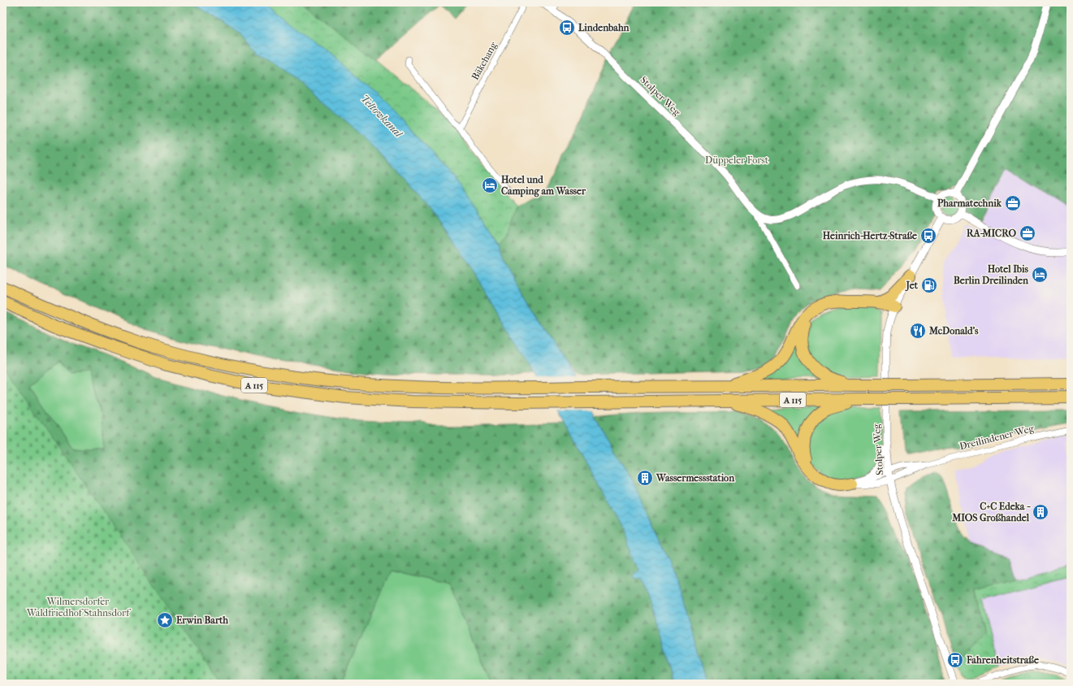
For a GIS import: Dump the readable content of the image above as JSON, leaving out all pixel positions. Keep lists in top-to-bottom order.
{
  "streets": {
    "highway": ["A 115"],
    "street": ["Bäkehang", "Stolper Weg", "Dreilindener Weg"]
  },
  "crossings": [
    ["Stolper Weg", "Dreilindener Weg"]
  ],
  "water": ["Teltowkanal"],
  "parks": ["Düppeler Forst", "Wilmersdorfer Waldfriedhof Stahnsdorf"],
  "places": {
    "bus stop": ["Lindenbahn", "Heinrich-Hertz-Straße", "Fahrenheitstraße"],
    "hotel": ["Hotel und Camping am Wasser", "Hotel Ibis Berlin Dreilinden"],
    "office": ["Pharmatechnik", "RA-MICRO"],
    "fuel station": ["Jet"],
    "restaurant": ["McDonald's"],
    "building": ["Wassermessstation", "C+C Edeka - MIOS Großhandel"],
    "place": ["Erwin Barth"]
  }
}
